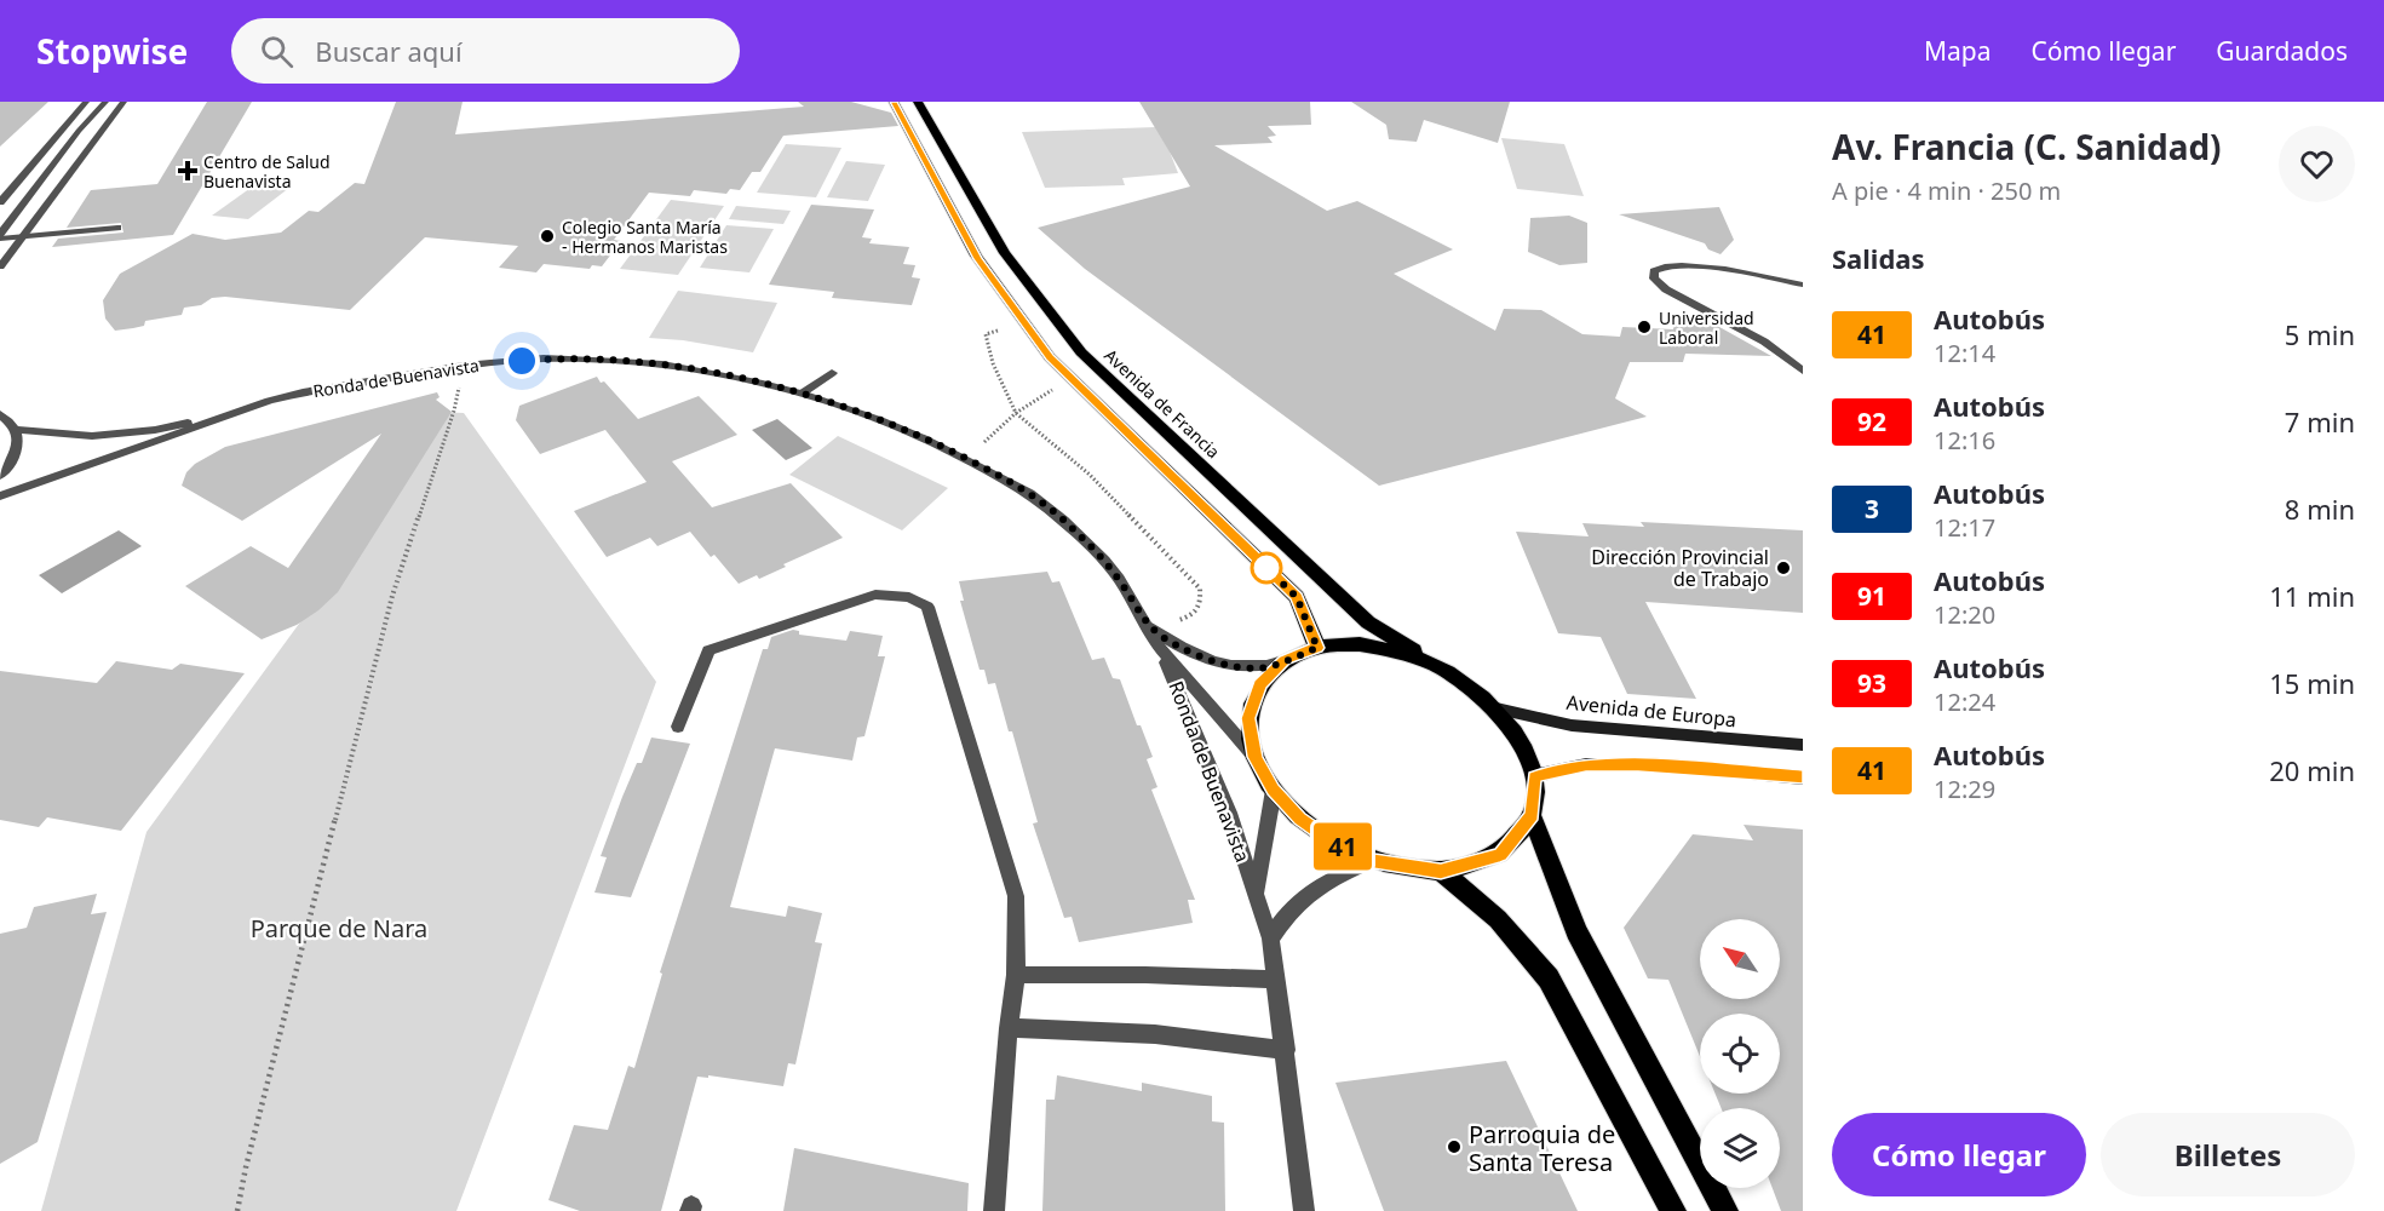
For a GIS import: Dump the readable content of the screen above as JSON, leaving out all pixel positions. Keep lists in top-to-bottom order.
{
  "streets": {
    "main road": ["Avenida de Francia", "Avenida de Europa"],
    "street": ["Ronda de Buenavista"]
  },
  "crossings": [
    ["Ronda de Buenavista", "Avenida de Francia"],
    ["Ronda de Buenavista", "Avenida de Europa"],
    ["Avenida de Francia", "Avenida de Europa"]
  ],
  "parks": ["Parque de Nara"],
  "places": {
    "health": ["Centro de Salud Buenavista"],
    "other": [
      "Colegio Santa María - Hermanos Maristas",
      "Universidad Laboral",
      "Dirección Provincial de Trabajo",
      "Parroquia de Santa Teresa"
    ]
  },
  "lines": ["bus line 41"],
  "north": "top left",
  "page": {
    "header": "Stopwise",
    "search": "Buscar aquí",
    "nav": ["Mapa", "Cómo llegar", "Guardados"],
    "on_map": "41",
    "heading": [
      ["Av. Francia (C. Sanidad)", "A pie · 4 min · 250 m"],
      "Salidas"
    ],
    "list": [
      {
        "mark": "41",
        "name": "Autobús",
        "note": "12:14",
        "value": "5 min"
      },
      {
        "mark": "92",
        "name": "Autobús",
        "note": "12:16",
        "value": "7 min"
      },
      {
        "mark": "3",
        "name": "Autobús",
        "note": "12:17",
        "value": "8 min"
      },
      {
        "mark": "91",
        "name": "Autobús",
        "note": "12:20",
        "value": "11 min"
      },
      {
        "mark": "93",
        "name": "Autobús",
        "note": "12:24",
        "value": "15 min"
      },
      {
        "mark": "41",
        "name": "Autobús",
        "note": "12:29",
        "value": "20 min"
      }
    ],
    "buttons": ["Cómo llegar", "Billetes"]
  }
}
